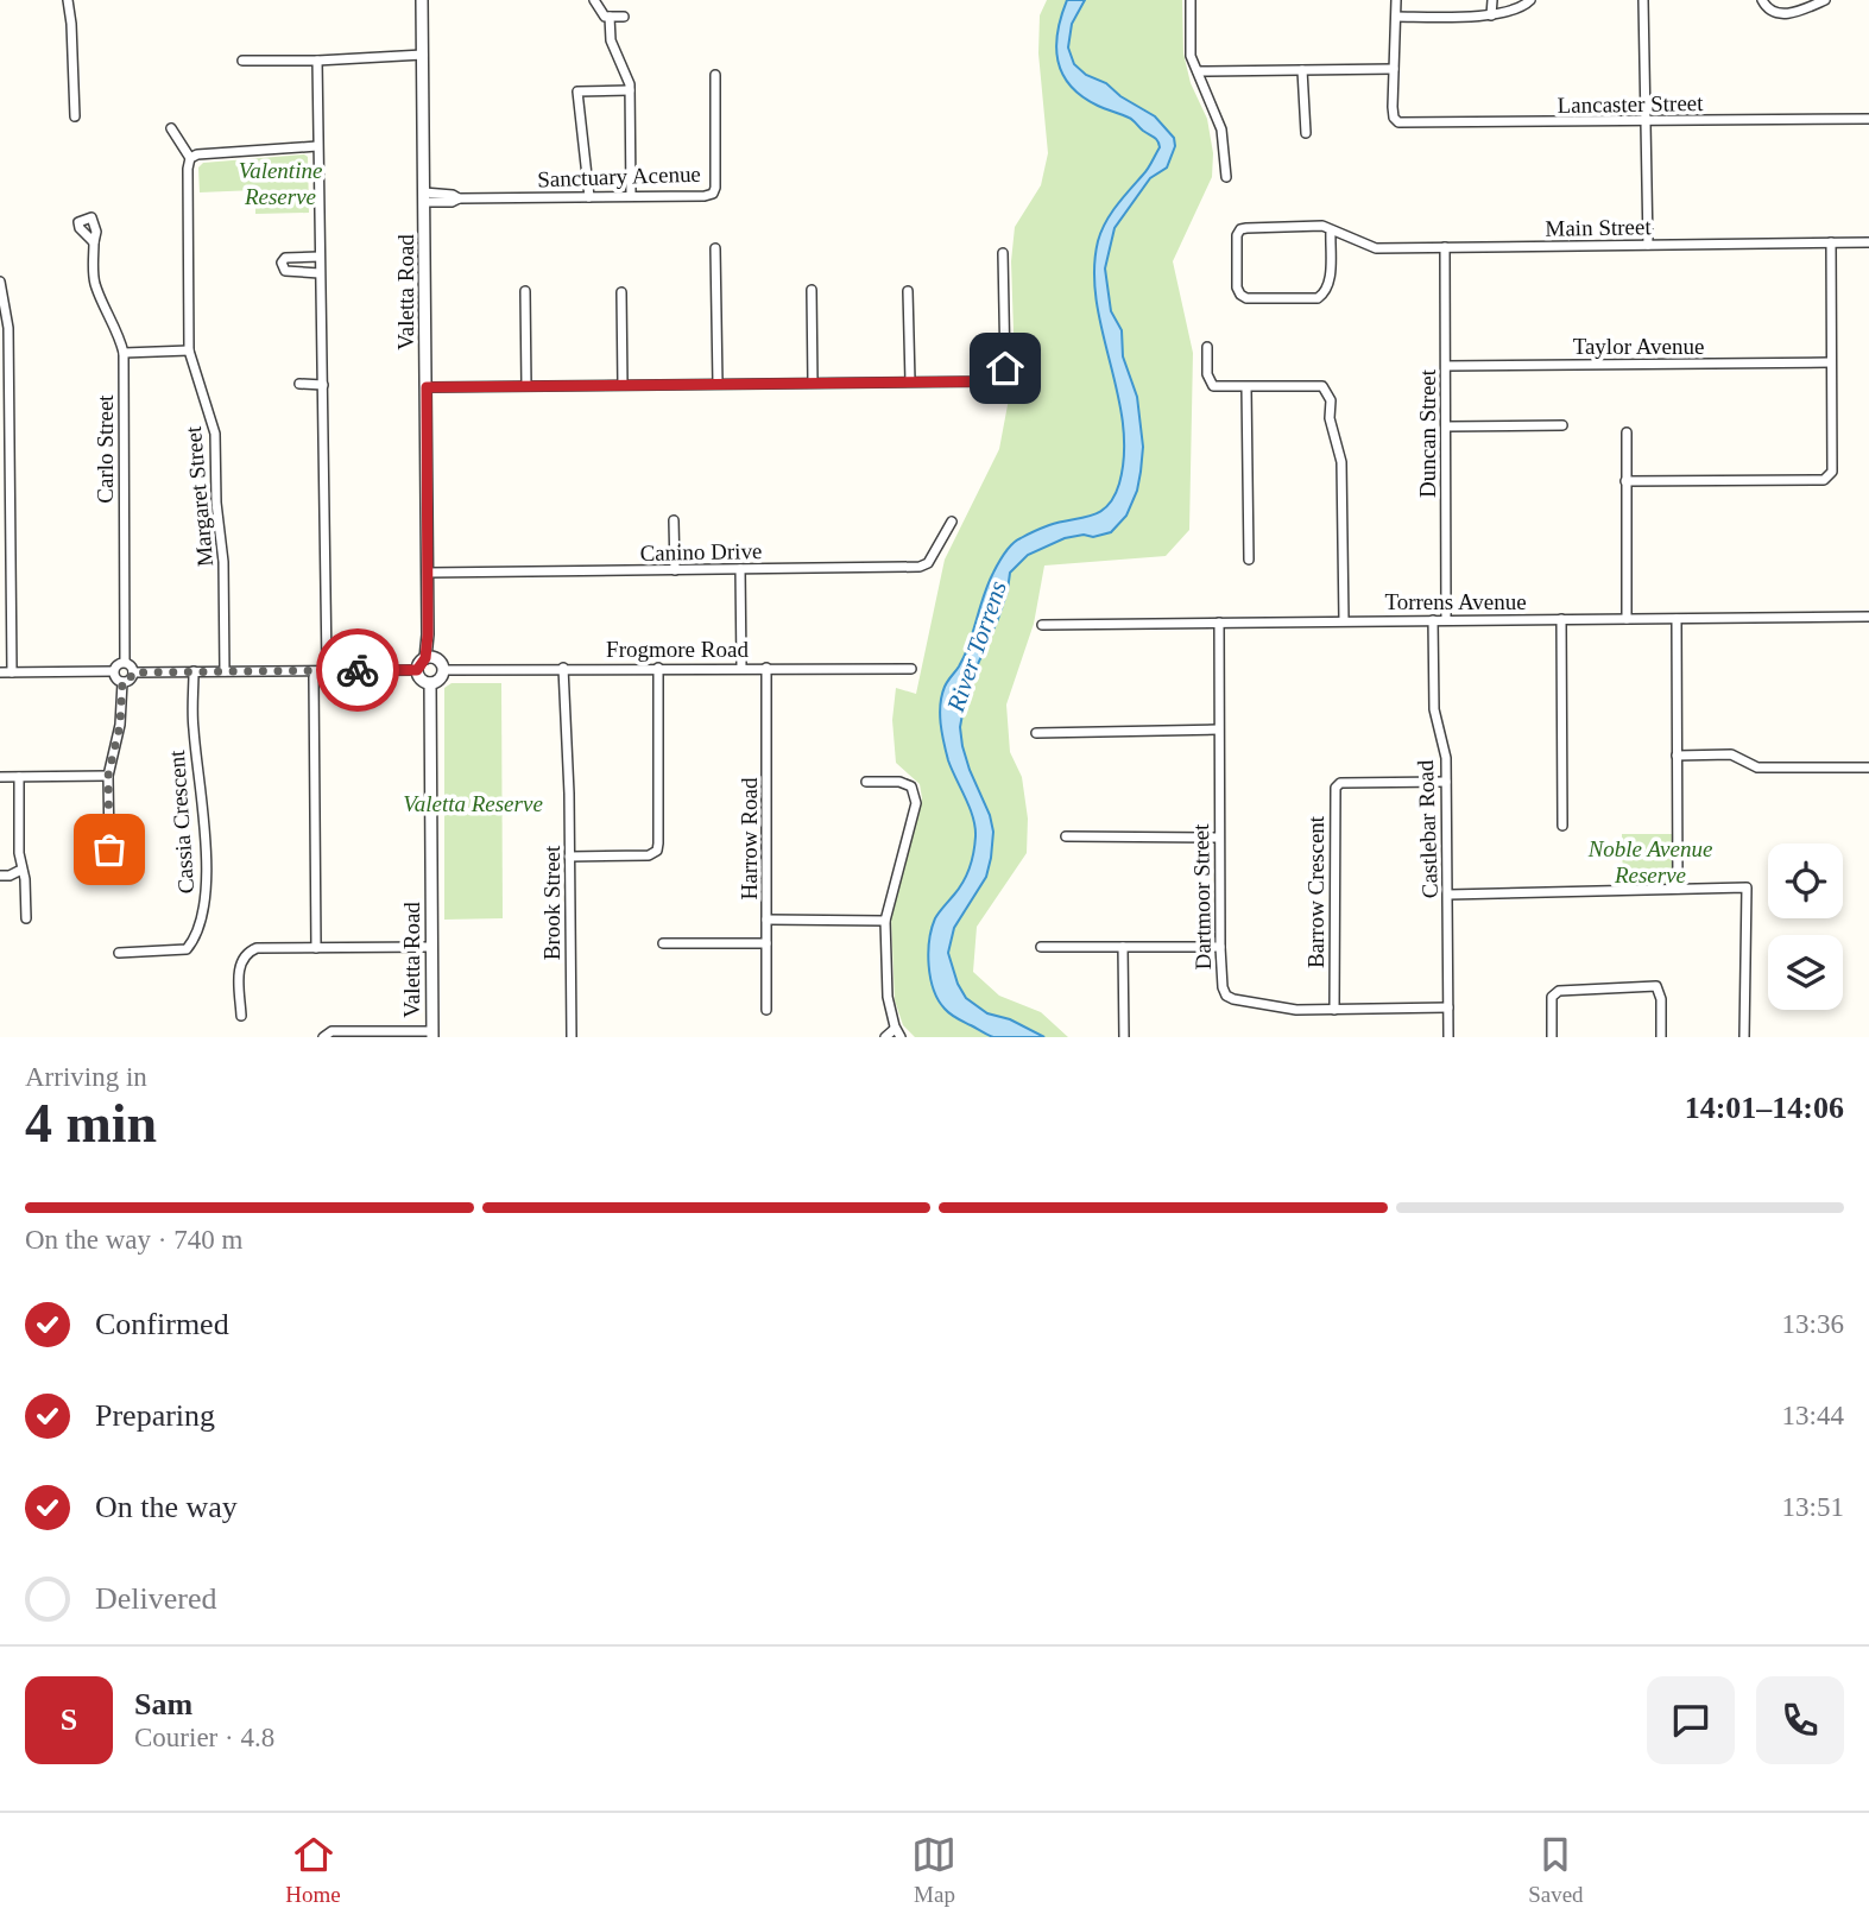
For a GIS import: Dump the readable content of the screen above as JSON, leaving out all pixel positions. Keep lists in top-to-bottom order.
{
  "streets": {
    "street": [
      "Lancaster Street",
      "Sanctuary Acenue",
      "Main Street",
      "Valetta Road",
      "Taylor Avenue",
      "Duncan Street",
      "Carlo Street",
      "Margaret Street",
      "Canino Drive",
      "Torrens Avenue",
      "Frogmore Road",
      "Cassia Crescent",
      "Castlebar Road",
      "Harrow Road",
      "Barrow Crescent",
      "Dartmoor Street",
      "Brook Street"
    ]
  },
  "crossings": [
    ["Sanctuary Acenue", "Valetta Road"],
    ["Main Street", "Duncan Street"],
    ["Valetta Road", "Canino Drive"],
    ["Valetta Road", "Frogmore Road"],
    ["Taylor Avenue", "Duncan Street"],
    ["Duncan Street", "Torrens Avenue"],
    ["Torrens Avenue", "Castlebar Road"],
    ["Torrens Avenue", "Dartmoor Street"],
    ["Frogmore Road", "Harrow Road"],
    ["Frogmore Road", "Brook Street"],
    ["Castlebar Road", "Barrow Crescent"],
    ["Castlebar Road", "Dartmoor Street"],
    ["Barrow Crescent", "Dartmoor Street"]
  ],
  "water": ["River Torrens"],
  "parks": ["Valentine Reserve", "Valetta Reserve", "Noble Avenue Reserve"],
  "page": {
    "heading": ["4 min", "Arriving in", "14:01–14:06"],
    "panel": ["Sam", "Courier · 4.8"],
    "bar": "On the way · 740 m",
    "list": [
      ["Confirmed", "13:36"],
      ["Preparing", "13:44"],
      ["On the way", "13:51"],
      "Delivered"
    ],
    "round": "S",
    "tabs": ["Home", "Map", "Saved"]
  }
}
